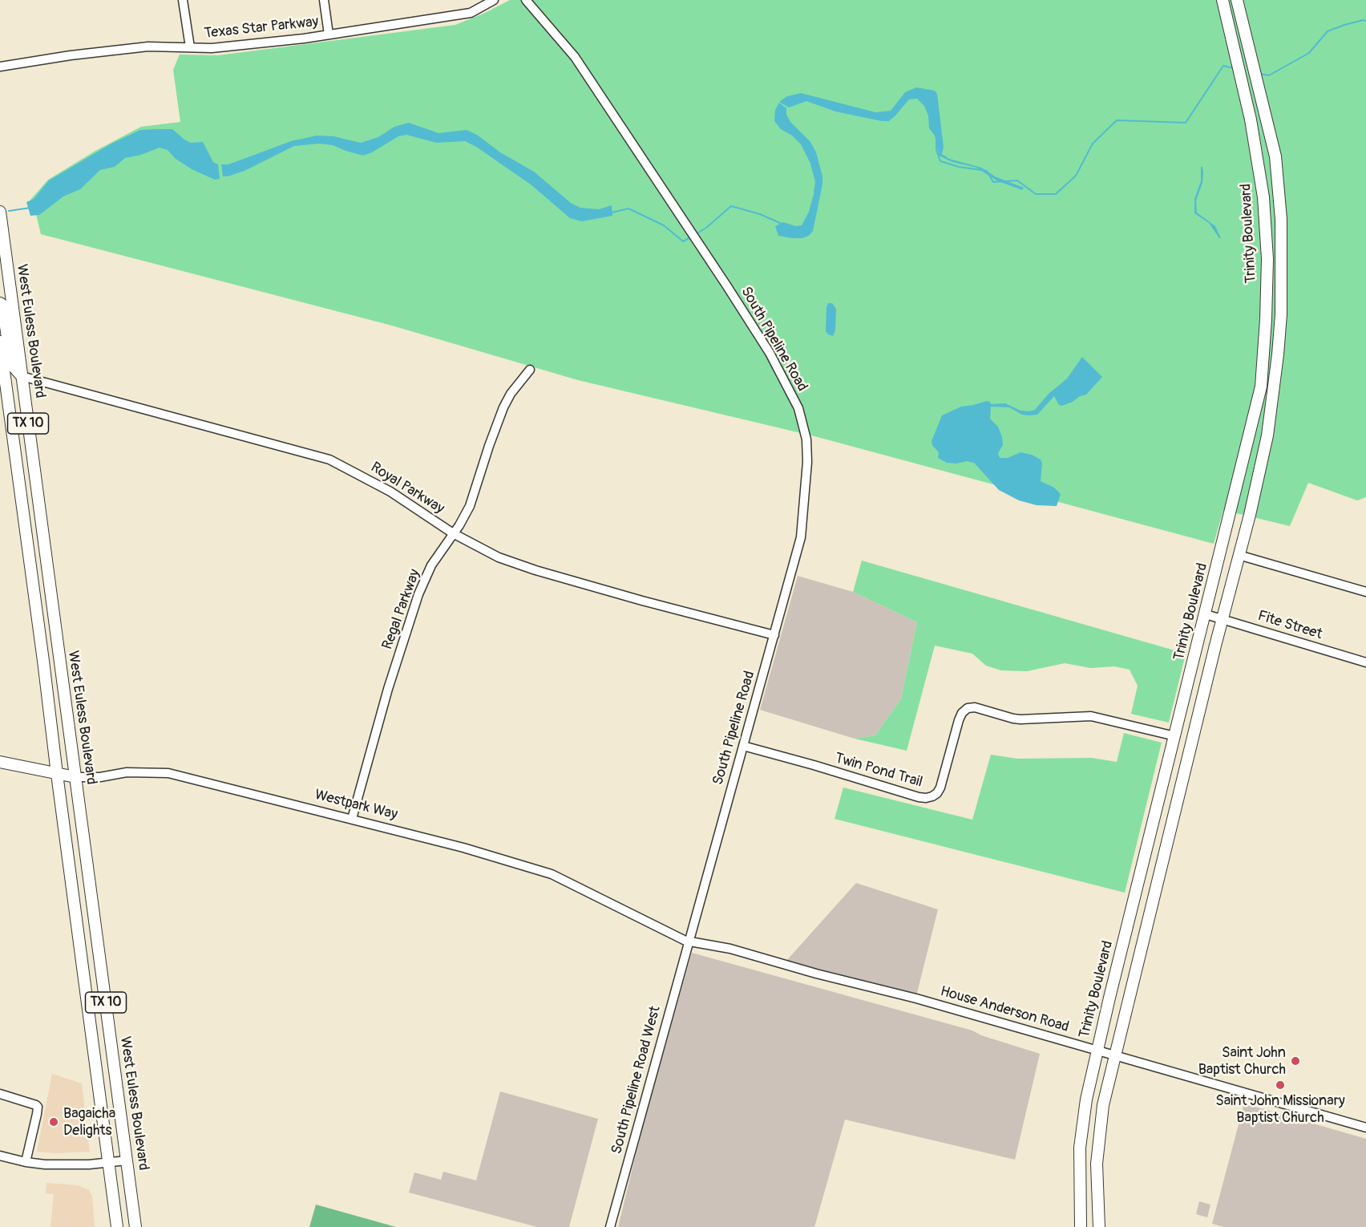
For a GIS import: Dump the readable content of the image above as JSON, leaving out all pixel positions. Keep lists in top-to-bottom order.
{
  "streets": {
    "main road": [
      "Trinity Boulevard",
      "West Euless Boulevard",
      "TX 10",
      "Westpark Way"
    ],
    "street": [
      "Texas Star Parkway",
      "South Pipeline Road",
      "Royal Parkway",
      "Regal Parkway",
      "Fite Street",
      "Twin Pond Trail",
      "House Anderson Road",
      "South Pipeline Road West"
    ]
  },
  "crossings": [
    ["Trinity Boulevard", "Fite Street"],
    ["Trinity Boulevard", "Twin Pond Trail"],
    ["Trinity Boulevard", "House Anderson Road"],
    ["West Euless Boulevard", "Royal Parkway"],
    ["West Euless Boulevard", "Westpark Way"],
    ["South Pipeline Road", "Royal Parkway"],
    ["South Pipeline Road", "Twin Pond Trail"],
    ["South Pipeline Road", "Westpark Way"],
    ["South Pipeline Road", "House Anderson Road"],
    ["South Pipeline Road", "South Pipeline Road West"],
    ["Royal Parkway", "Regal Parkway"],
    ["Regal Parkway", "Westpark Way"],
    ["Westpark Way", "House Anderson Road"],
    ["Westpark Way", "South Pipeline Road West"],
    ["House Anderson Road", "South Pipeline Road West"]
  ],
  "places": ["Saint John Baptist Church", "Saint John Missionary Baptist Church", "Bagaicha Delights"]
}
